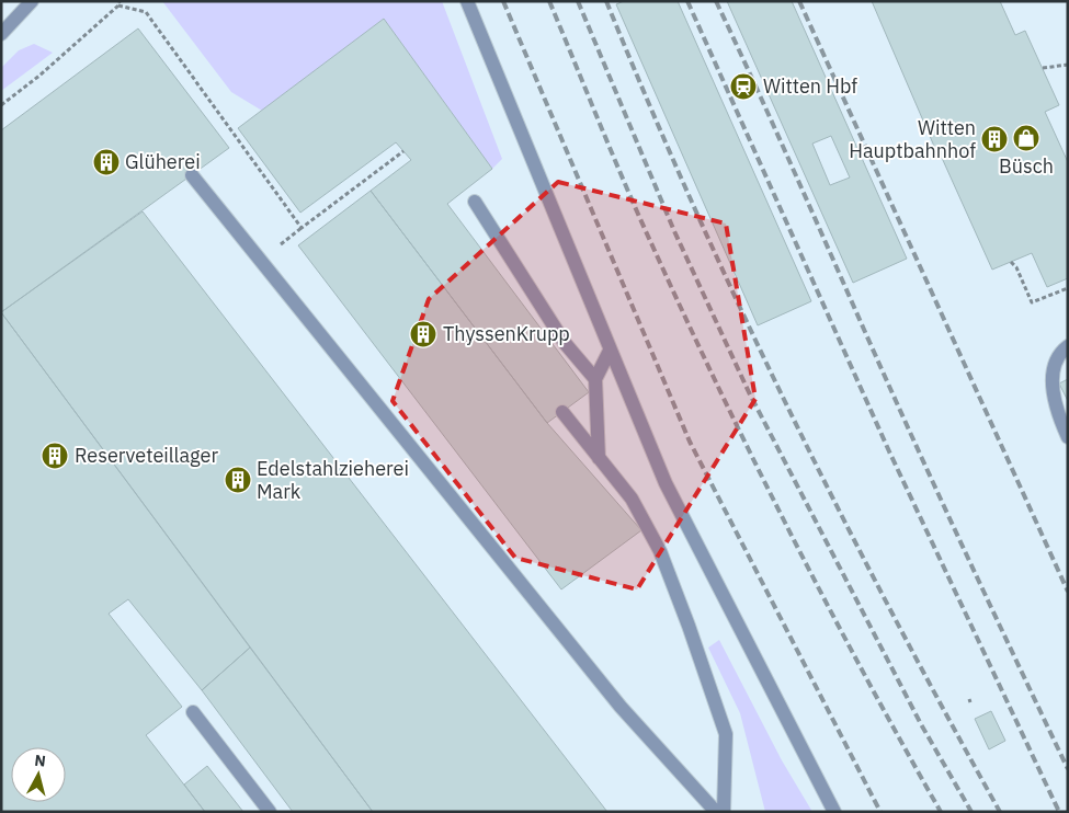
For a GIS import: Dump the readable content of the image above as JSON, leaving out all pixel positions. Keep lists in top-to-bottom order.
{
  "places": {
    "station": ["Witten Hbf"],
    "shop": ["Büsch"],
    "building": [
      "Witten Hauptbahnhof",
      "Glüherei",
      "ThyssenKrupp",
      "Reserveteillager",
      "Edelstahlzieherei Mark"
    ]
  },
  "north": "top"
}
